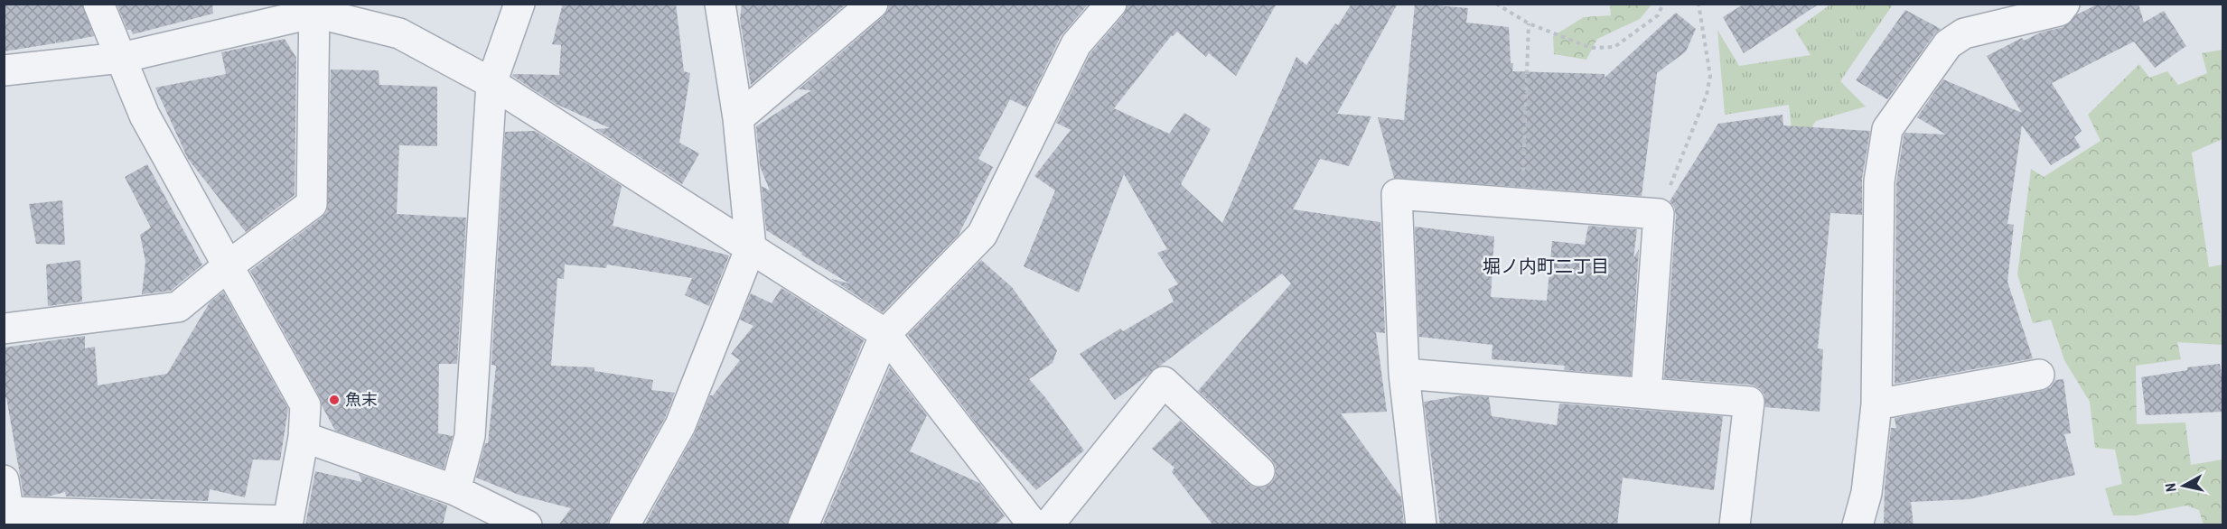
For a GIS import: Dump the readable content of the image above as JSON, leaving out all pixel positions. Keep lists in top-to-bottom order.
{
  "districts": ["堀ノ内町二丁目"],
  "places": ["魚末"],
  "north": "left"
}
